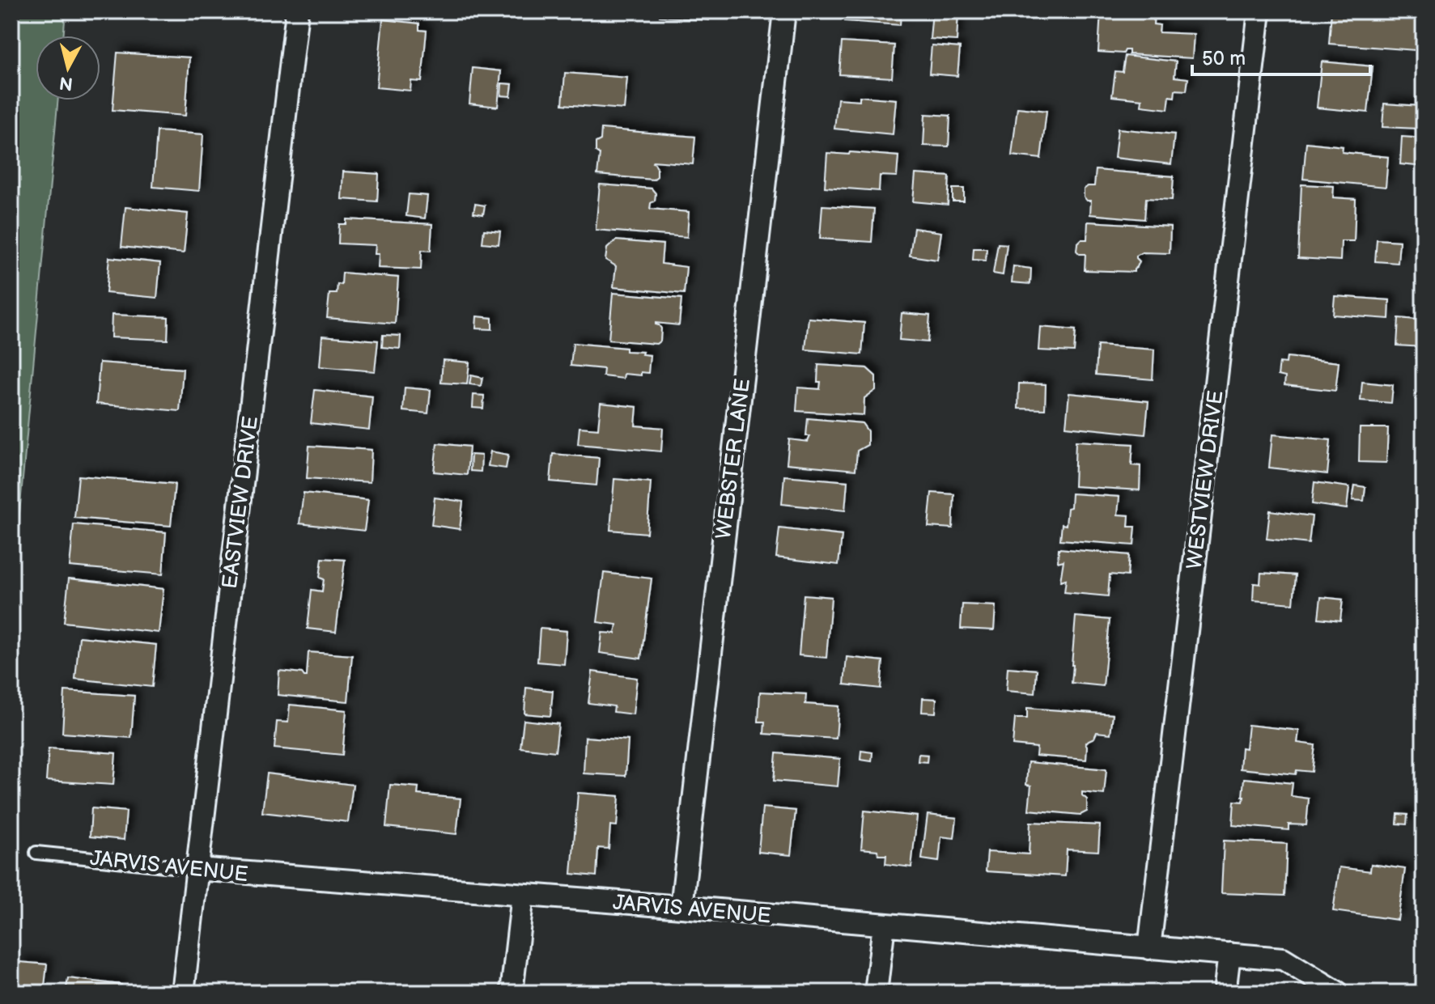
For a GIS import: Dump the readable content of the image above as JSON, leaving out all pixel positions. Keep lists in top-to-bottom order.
{
  "streets": {
    "street": [
      "WEBSTER LANE",
      "WESTVIEW DRIVE",
      "EASTVIEW DRIVE",
      "JARVIS AVENUE"
    ]
  },
  "crossings": [
    ["WEBSTER LANE", "JARVIS AVENUE"],
    ["WESTVIEW DRIVE", "JARVIS AVENUE"],
    ["EASTVIEW DRIVE", "JARVIS AVENUE"]
  ],
  "scale_bar": "50 m",
  "north": "bottom"
}
